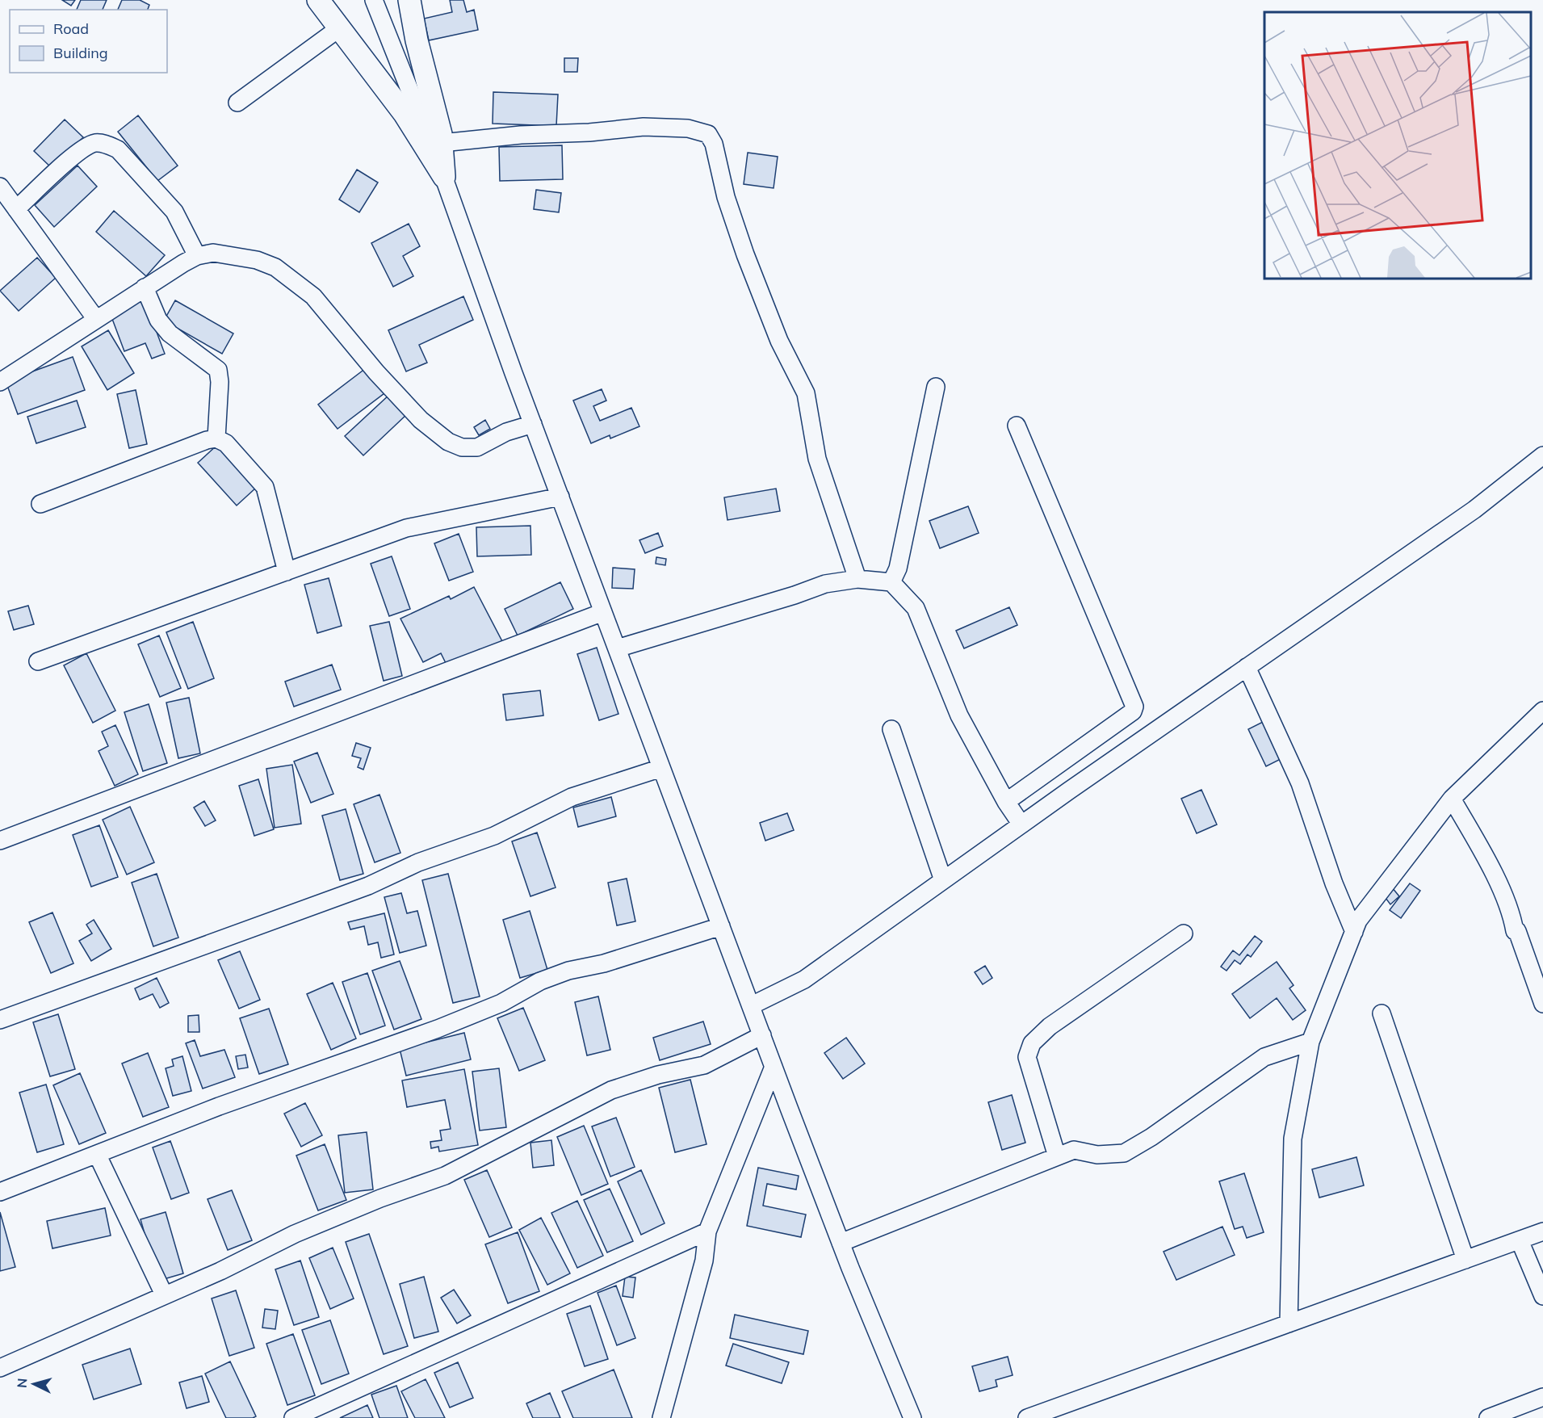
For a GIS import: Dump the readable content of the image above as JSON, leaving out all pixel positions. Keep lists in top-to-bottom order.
{
  "legend": ["Road", "Building"],
  "north": "left"
}
